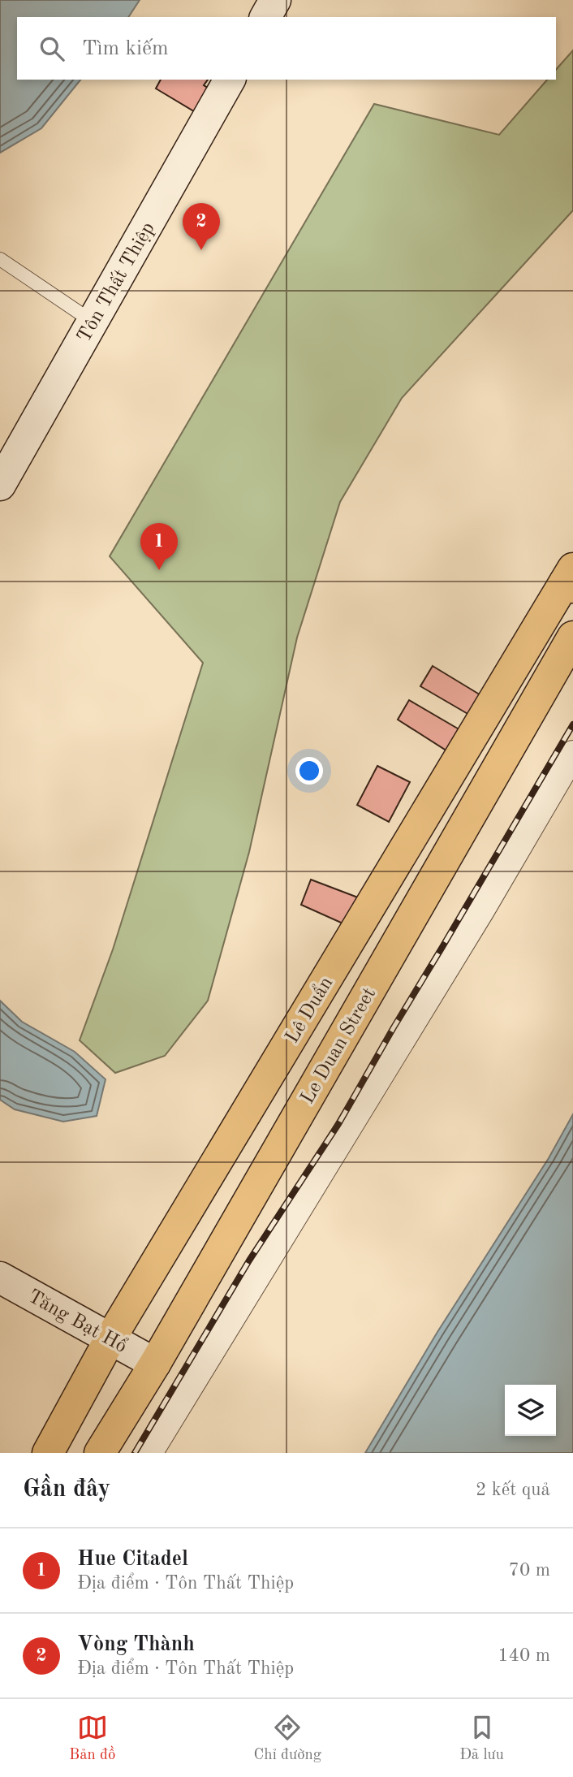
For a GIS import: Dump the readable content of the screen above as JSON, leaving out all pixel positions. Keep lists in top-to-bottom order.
{
  "streets": {
    "main road": ["Lê Duẩn", "Le Duan Street"],
    "street": ["Tôn Thất Thiệp", "Tăng Bạt Hổ"]
  },
  "crossings": [
    ["Lê Duẩn", "Tăng Bạt Hổ"],
    ["Le Duan Street", "Tăng Bạt Hổ"]
  ],
  "page": {
    "search": "Tìm kiếm",
    "pins": ["2", "1"],
    "heading": ["Gần đây", "2 kết quả"],
    "list": [
      {
        "mark": "1",
        "name": "Hue Citadel",
        "note": "Địa điểm · Tôn Thất Thiệp",
        "value": "70 m"
      },
      {
        "mark": "2",
        "name": "Vòng Thành",
        "note": "Địa điểm · Tôn Thất Thiệp",
        "value": "140 m"
      }
    ],
    "nav": ["Bản đồ", "Chỉ đường", "Đã lưu"]
  }
}
